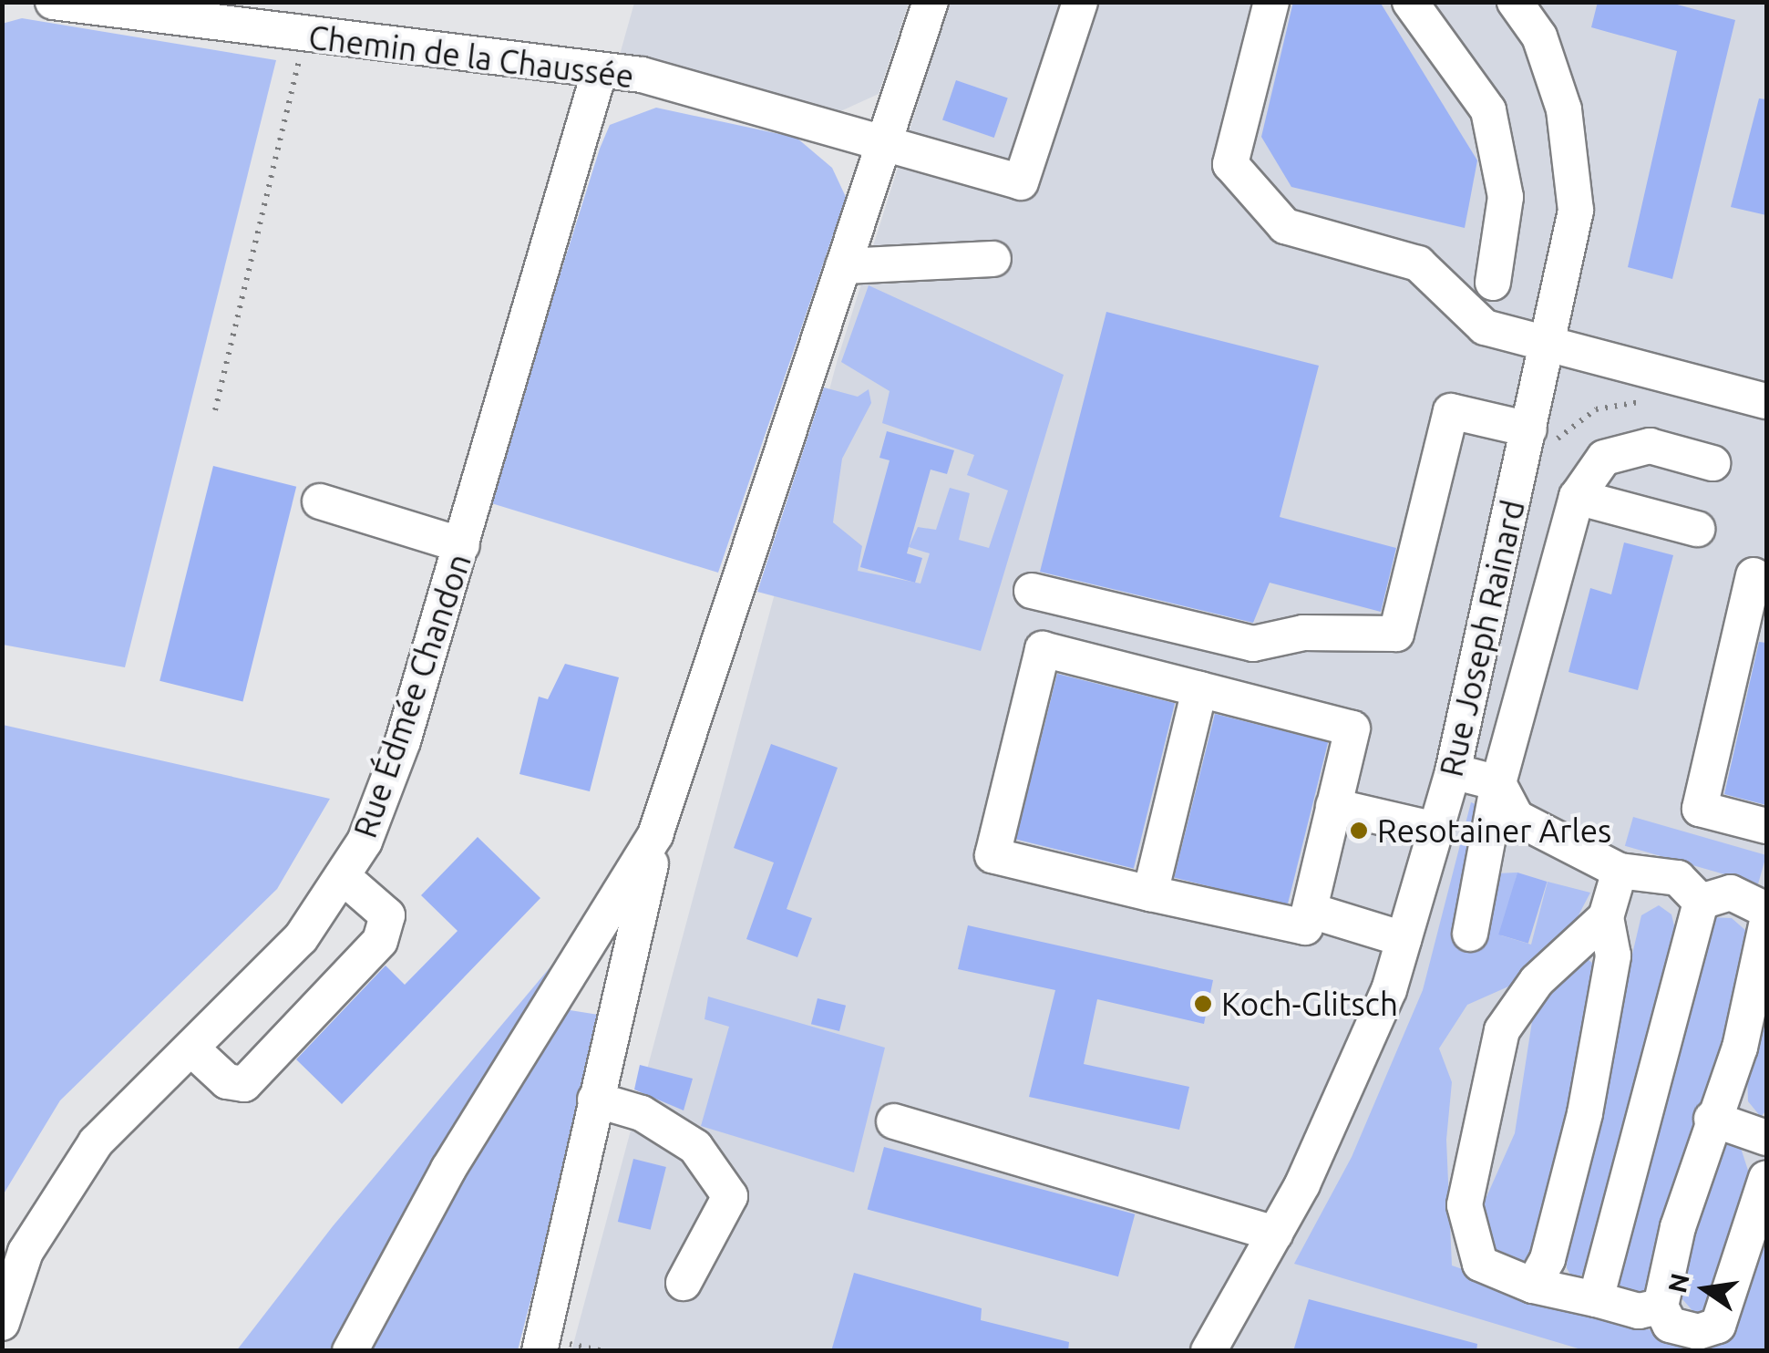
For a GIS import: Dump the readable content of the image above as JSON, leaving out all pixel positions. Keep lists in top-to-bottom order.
{
  "streets": {
    "street": ["Chemin de la Chaussée", "Rue Joseph Rainard", "Rue Édmée Chandon"]
  },
  "crossings": [
    ["Chemin de la Chaussée", "Rue Édmée Chandon"]
  ],
  "places": ["Resotainer Arles", "Koch-Glitsch"],
  "north": "left"
}
